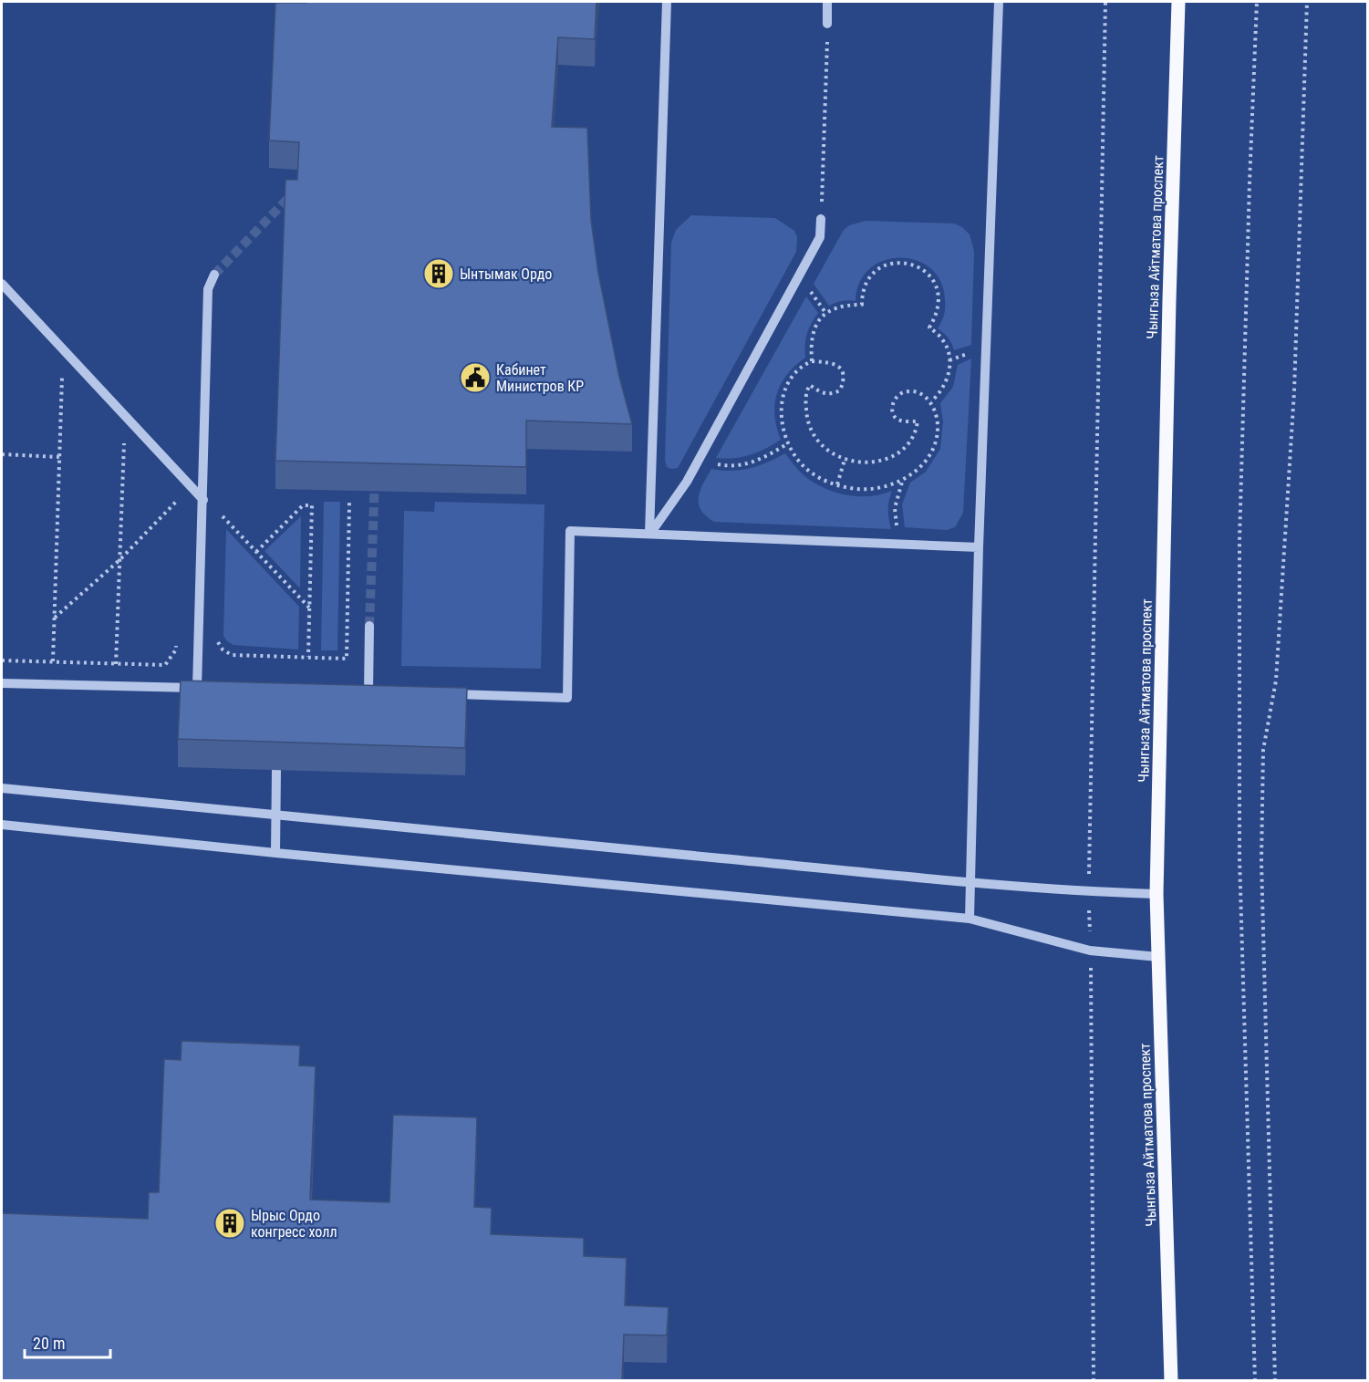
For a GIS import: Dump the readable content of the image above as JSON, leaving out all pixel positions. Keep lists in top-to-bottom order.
{
  "streets": {
    "main road": ["Чынгыза Айтматова проспект"]
  },
  "places": {
    "building": ["Ынтымак Ордо", "Ырыс Ордо конгресс холл"],
    "public building": ["Кабинет Министров КР"]
  },
  "scale_bar": "20 m"
}
